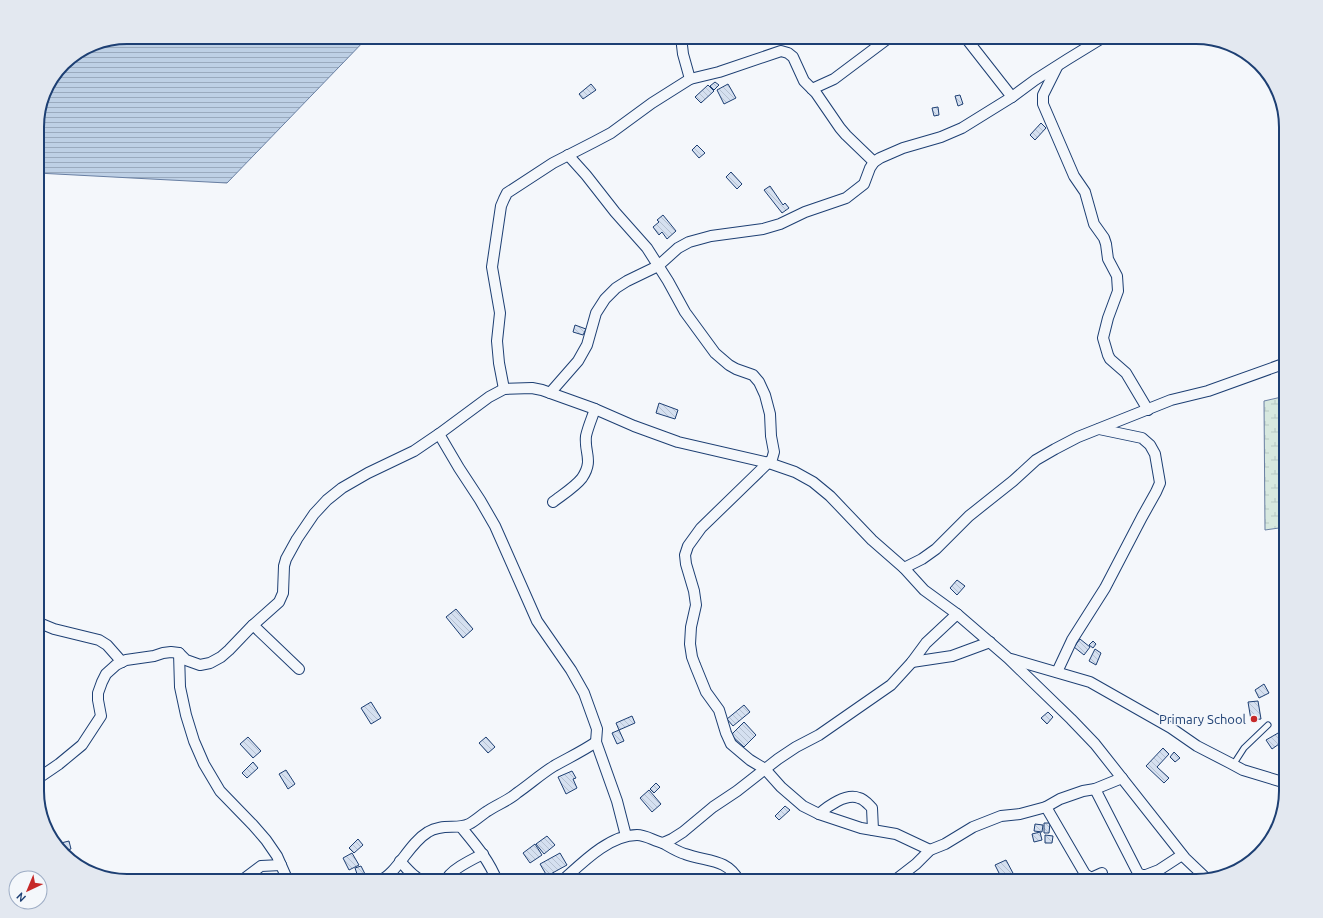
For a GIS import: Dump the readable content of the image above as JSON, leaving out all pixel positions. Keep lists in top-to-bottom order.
{
  "places": ["Primary School"],
  "north": "bottom left"
}
